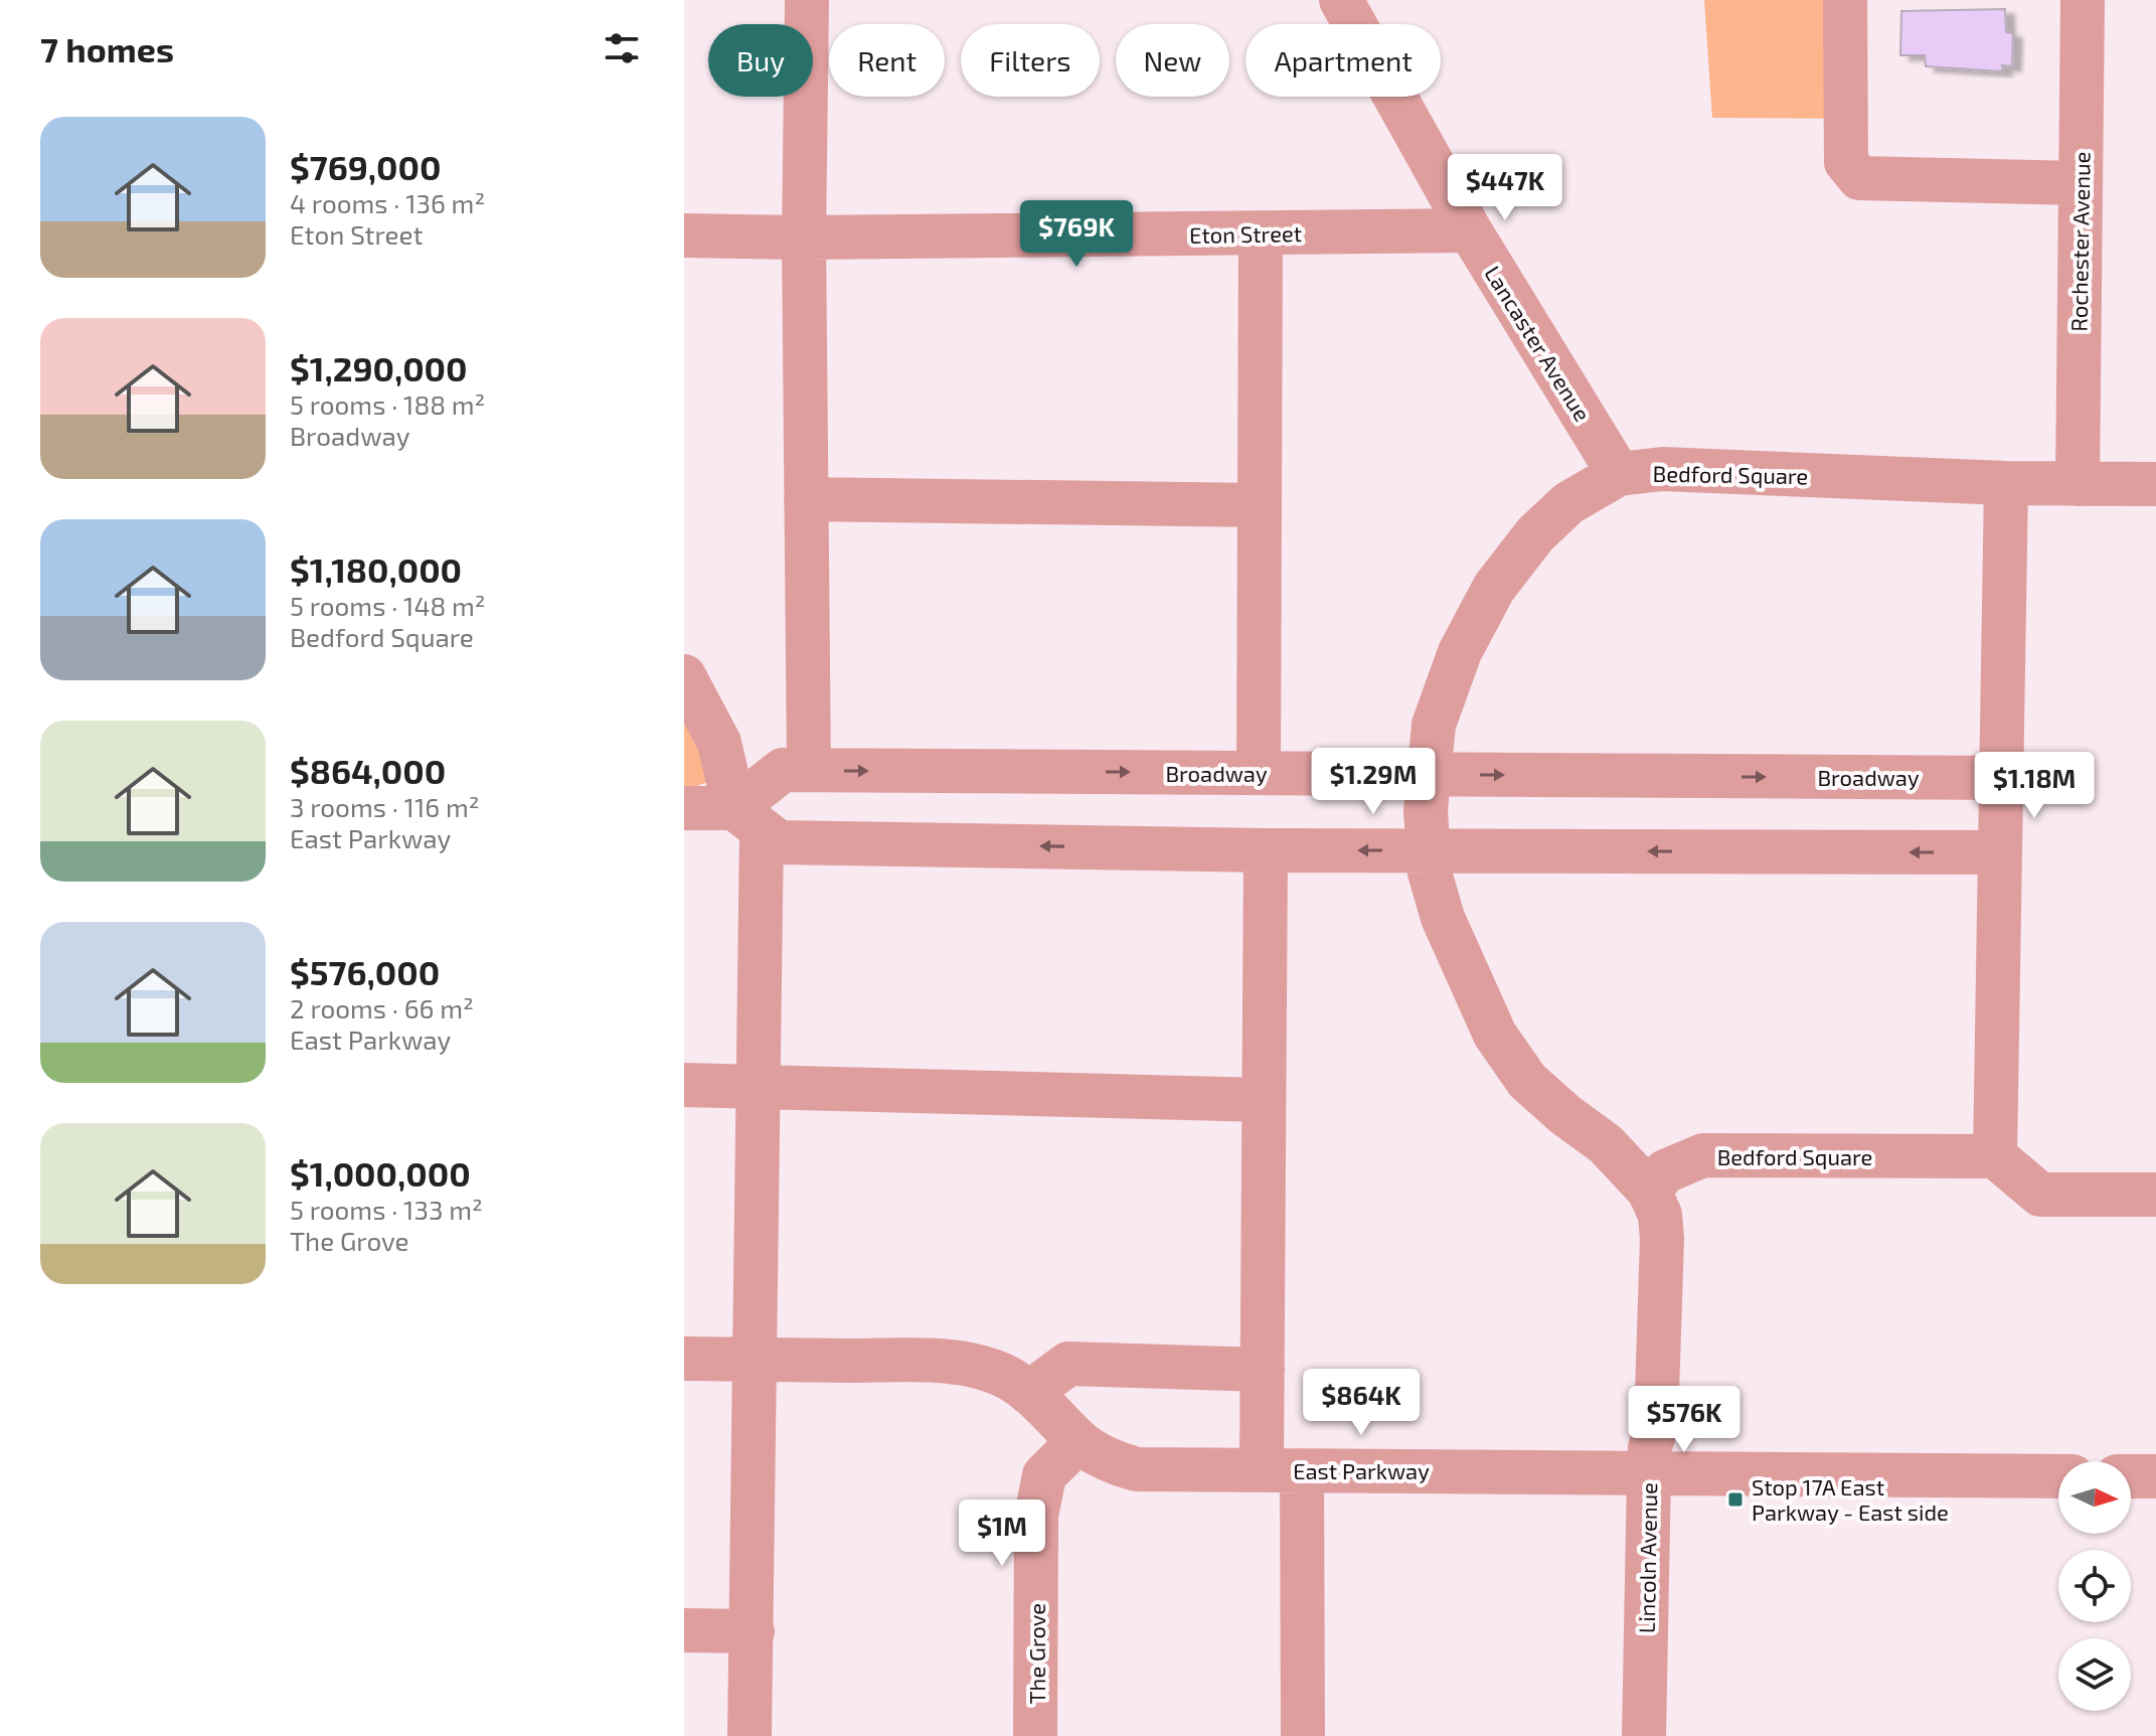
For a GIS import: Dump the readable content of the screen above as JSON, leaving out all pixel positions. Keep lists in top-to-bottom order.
{
  "streets": {
    "street": [
      "Eton Street",
      "Rochester Avenue",
      "Lancaster Avenue",
      "Bedford Square",
      "Broadway",
      "East Parkway",
      "Lincoln Avenue",
      "The Grove"
    ]
  },
  "crossings": [
    ["Eton Street", "Lancaster Avenue"],
    ["Rochester Avenue", "Bedford Square"],
    ["Lancaster Avenue", "Bedford Square"],
    ["Bedford Square", "Broadway"],
    ["Bedford Square", "Lincoln Avenue"],
    ["East Parkway", "Lincoln Avenue"],
    ["East Parkway", "The Grove"]
  ],
  "places": {
    "transit": ["Stop 17A East Parkway - East side"]
  },
  "north": "right",
  "page": {
    "heading": "7 homes",
    "chip": [
      "Buy",
      "Rent",
      "Filters",
      "New",
      "Apartment"
    ],
    "list": [
      {
        "name": "$769,000",
        "note": "4 rooms · 136 m² · Eton Street"
      },
      {
        "name": "$1,290,000",
        "note": "5 rooms · 188 m² · Broadway"
      },
      {
        "name": "$1,180,000",
        "note": "5 rooms · 148 m² · Bedford Square"
      },
      {
        "name": "$864,000",
        "note": "3 rooms · 116 m² · East Parkway"
      },
      {
        "name": "$576,000",
        "note": "2 rooms · 66 m² · East Parkway"
      },
      {
        "name": "$1,000,000",
        "note": "5 rooms · 133 m² · The Grove"
      }
    ],
    "price": [
      "$447K",
      "$769K",
      "$1.29M",
      "$1.18M",
      "$864K",
      "$576K",
      "$1M"
    ]
  }
}
